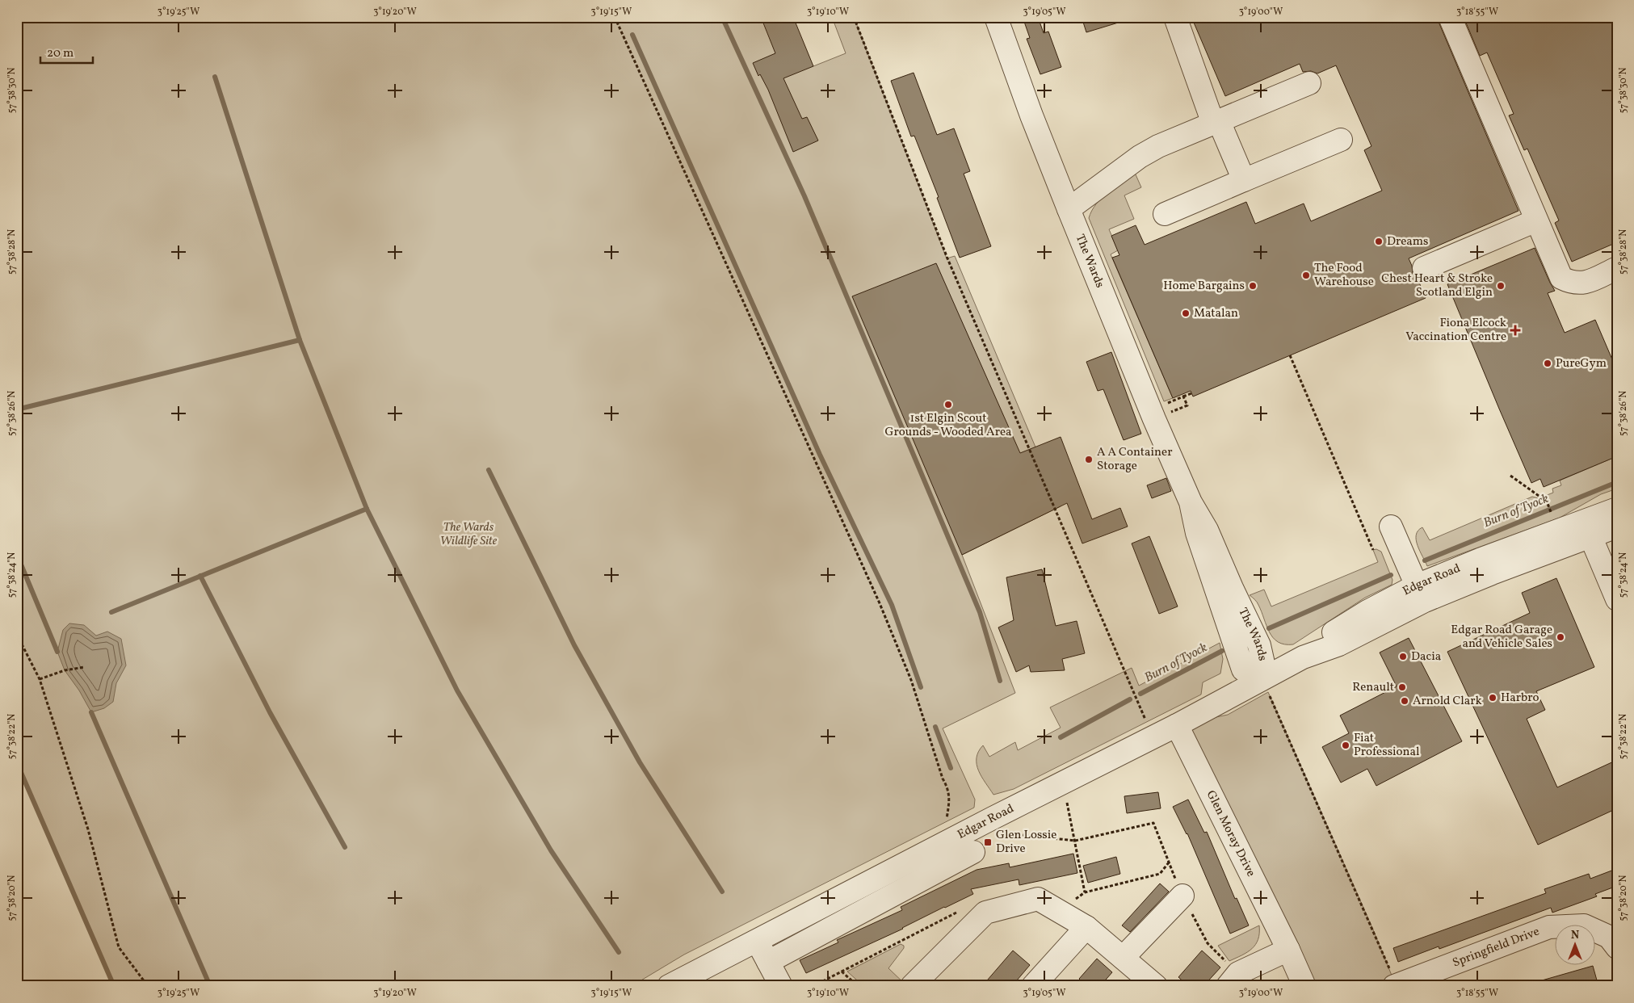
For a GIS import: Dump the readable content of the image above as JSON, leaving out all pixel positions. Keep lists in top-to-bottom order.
{
  "streets": {
    "street": [
      "The Wards",
      "Edgar Road",
      "Glen Moray Drive",
      "Springfield Drive"
    ]
  },
  "crossings": [
    ["The Wards", "Edgar Road"],
    ["Edgar Road", "Glen Moray Drive"]
  ],
  "water": ["Burn of Tyock"],
  "parks": ["The Wards Wildlife Site"],
  "places": {
    "other": [
      "Dreams",
      "The Food Warehouse",
      "Home Bargains",
      "Chest Heart & Stroke Scotland Elgin",
      "Matalan",
      "PureGym",
      "1st Elgin Scout Grounds - Wooded Area",
      "A A Container Storage",
      "Edgar Road Garage and Vehicle Sales",
      "Dacia",
      "Renault",
      "Harbro",
      "Arnold Clark",
      "Fiat Professional"
    ],
    "health": ["Fiona Elcock Vaccination Centre"],
    "transit": ["Glen Lossie Drive"]
  },
  "scale_bar": "20 m",
  "north": "top",
  "coordinates": [
    "3°19'25\"W",
    "3°19'20\"W",
    "3°19'15\"W",
    "3°19'10\"W",
    "3°19'05\"W",
    "3°19'00\"W",
    "3°18'55\"W",
    "57°38'30\"N",
    "57°38'28\"N",
    "57°38'26\"N",
    "57°38'24\"N",
    "57°38'22\"N",
    "57°38'20\"N"
  ]
}
